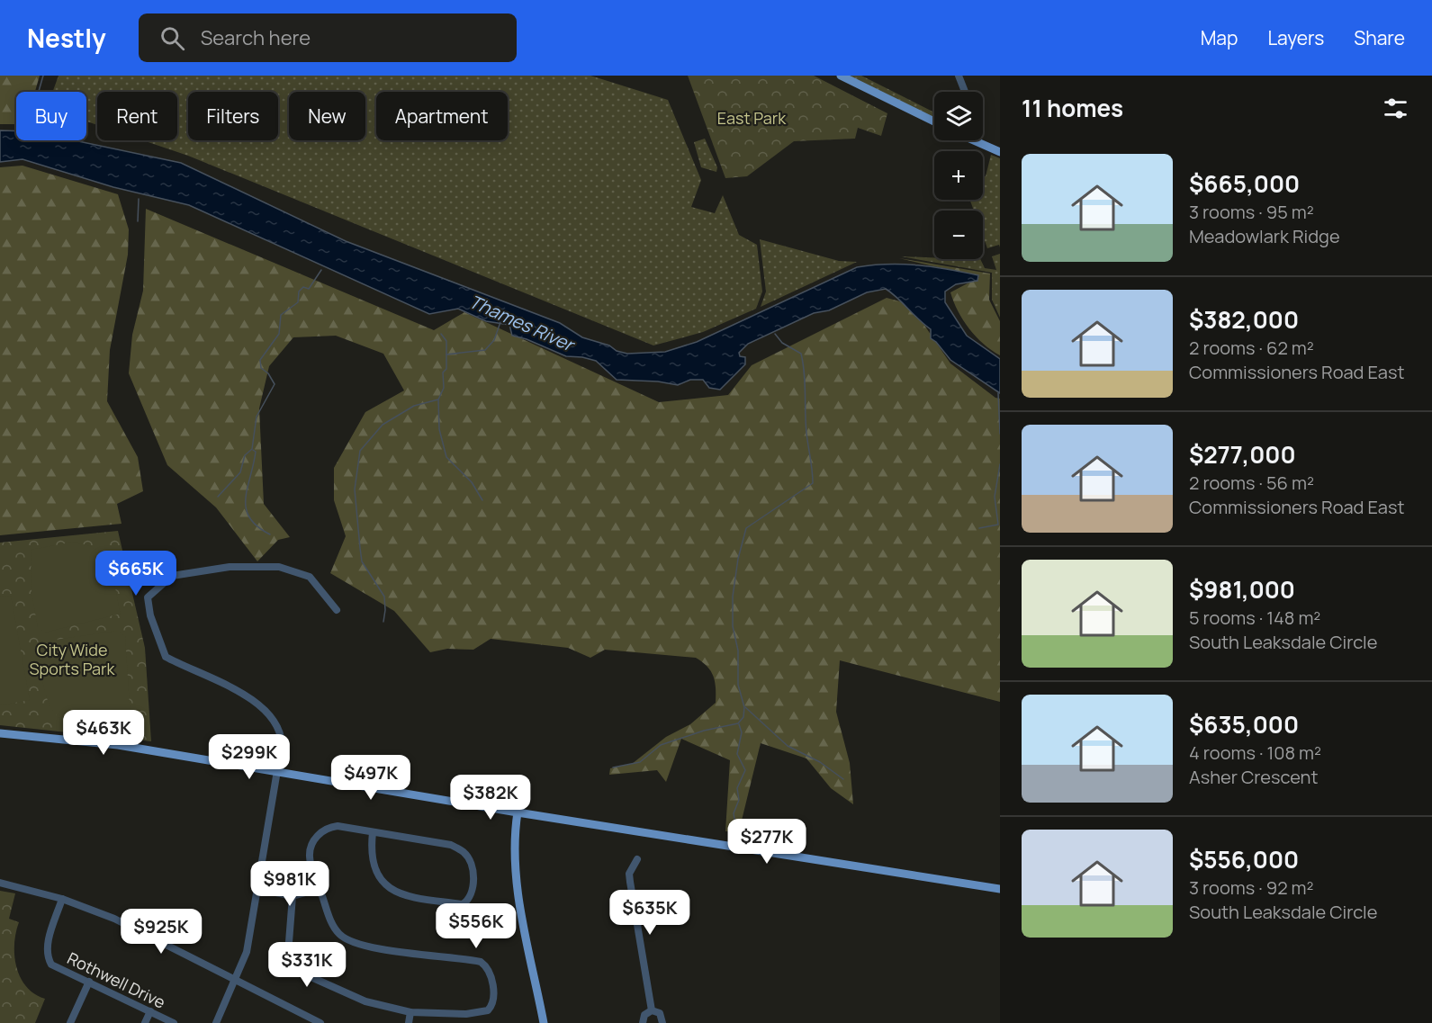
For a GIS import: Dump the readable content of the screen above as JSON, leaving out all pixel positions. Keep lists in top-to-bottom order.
{
  "streets": {
    "street": ["Rothwell Drive"]
  },
  "water": ["Thames River"],
  "parks": ["East Park", "City Wide Sports Park"],
  "page": {
    "header": "Nestly",
    "search": "Search here",
    "nav": ["Map", "Layers", "Share"],
    "heading": "11 homes",
    "map_buttons": ["+", "−"],
    "chip": [
      "Buy",
      "Rent",
      "Filters",
      "New",
      "Apartment"
    ],
    "list": [
      {
        "name": "$665,000",
        "note": "3 rooms · 95 m² · Meadowlark Ridge"
      },
      {
        "name": "$382,000",
        "note": "2 rooms · 62 m² · Commissioners Road East"
      },
      {
        "name": "$277,000",
        "note": "2 rooms · 56 m² · Commissioners Road East"
      },
      {
        "name": "$981,000",
        "note": "5 rooms · 148 m² · South Leaksdale Circle"
      },
      {
        "name": "$635,000",
        "note": "4 rooms · 108 m² · Asher Crescent"
      },
      {
        "name": "$556,000",
        "note": "3 rooms · 92 m² · South Leaksdale Circle"
      }
    ],
    "price": [
      "$665K",
      "$463K",
      "$299K",
      "$497K",
      "$382K",
      "$277K",
      "$981K",
      "$635K",
      "$556K",
      "$925K",
      "$331K"
    ]
  }
}
